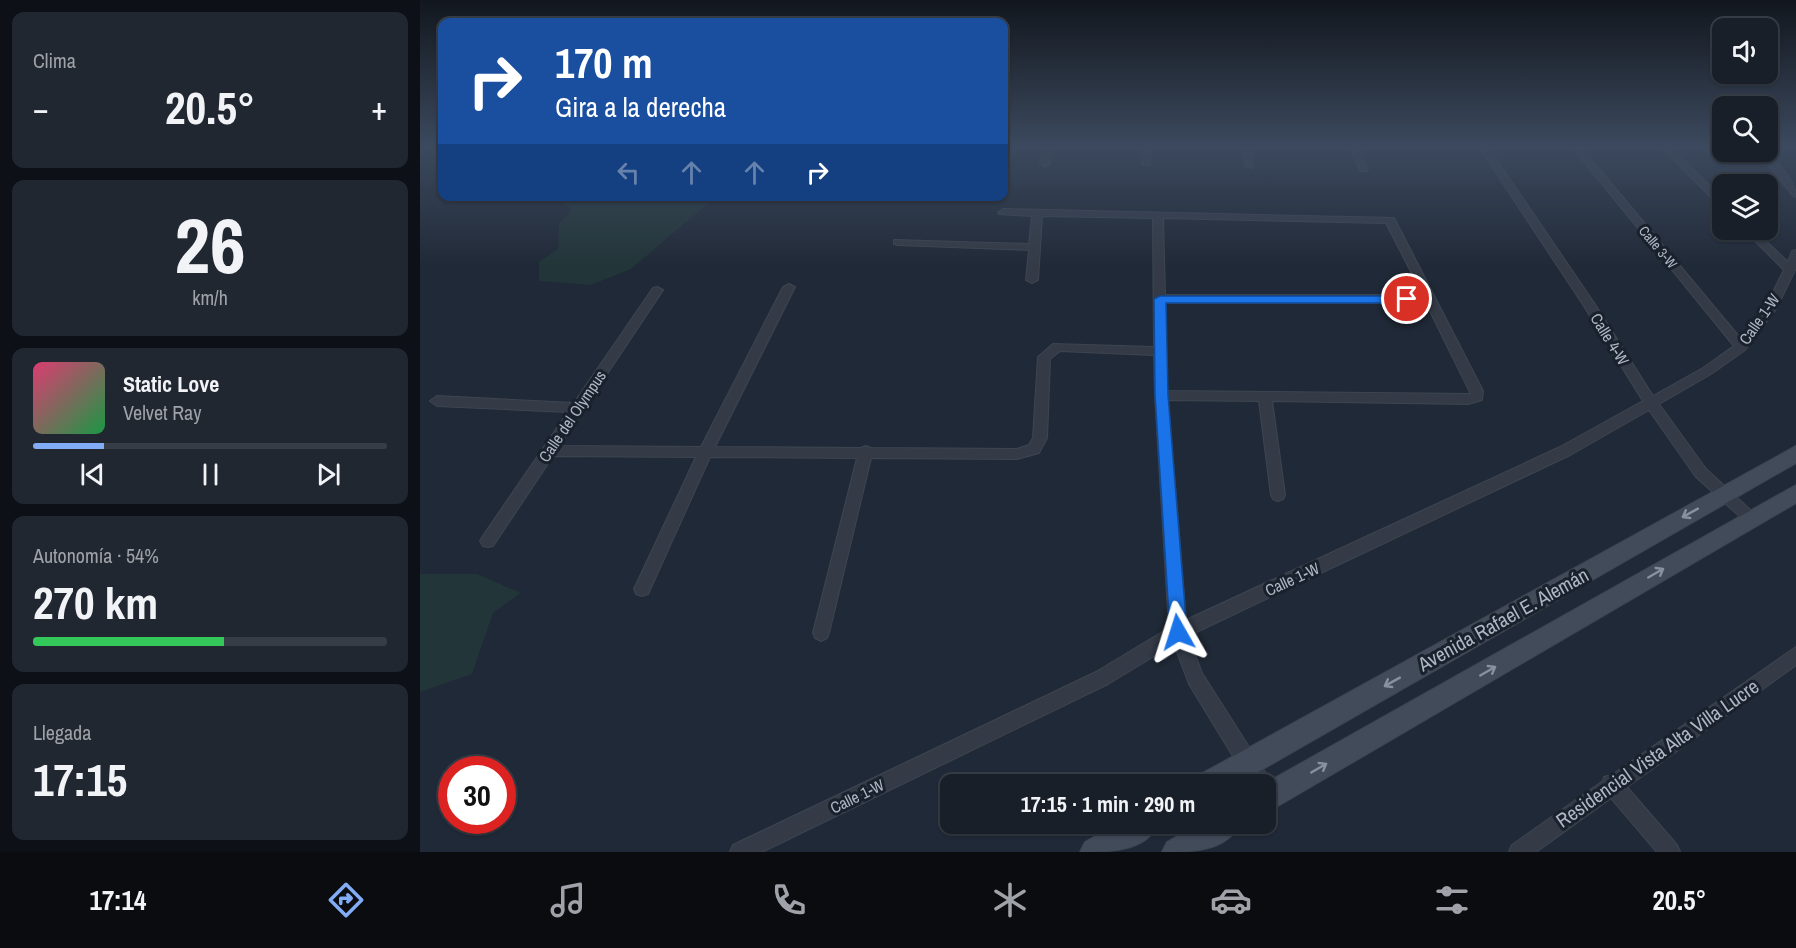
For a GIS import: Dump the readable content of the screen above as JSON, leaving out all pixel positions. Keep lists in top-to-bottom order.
{
  "streets": {
    "main road": ["Avenida Rafael E. Alemán"],
    "street": [
      "Calle 3-W",
      "Calle 1-W",
      "Calle 4-W",
      "Calle del Olympus",
      "Residencial Vista Alta Villa Lucre"
    ]
  },
  "crossings": [
    ["Calle 3-W", "Calle 1-W"],
    ["Calle 1-W", "Calle 4-W"],
    ["Calle 4-W", "Avenida Rafael E. Alemán"]
  ],
  "page": {
    "tile": [
      "Clima",
      ["26", "km/h"],
      ["Autonomía · 54%", "270 km"],
      ["Llegada", "17:15"]
    ],
    "turn": ["170 m", "Gira a la derecha"],
    "heat": ["−", "20.5°", "+"],
    "song": ["Static Love", "Velvet Ray"],
    "limit": "30",
    "trip": "17:15 · 1 min · 290 m",
    "tabs": ["17:14", "20.5°"]
  }
}
